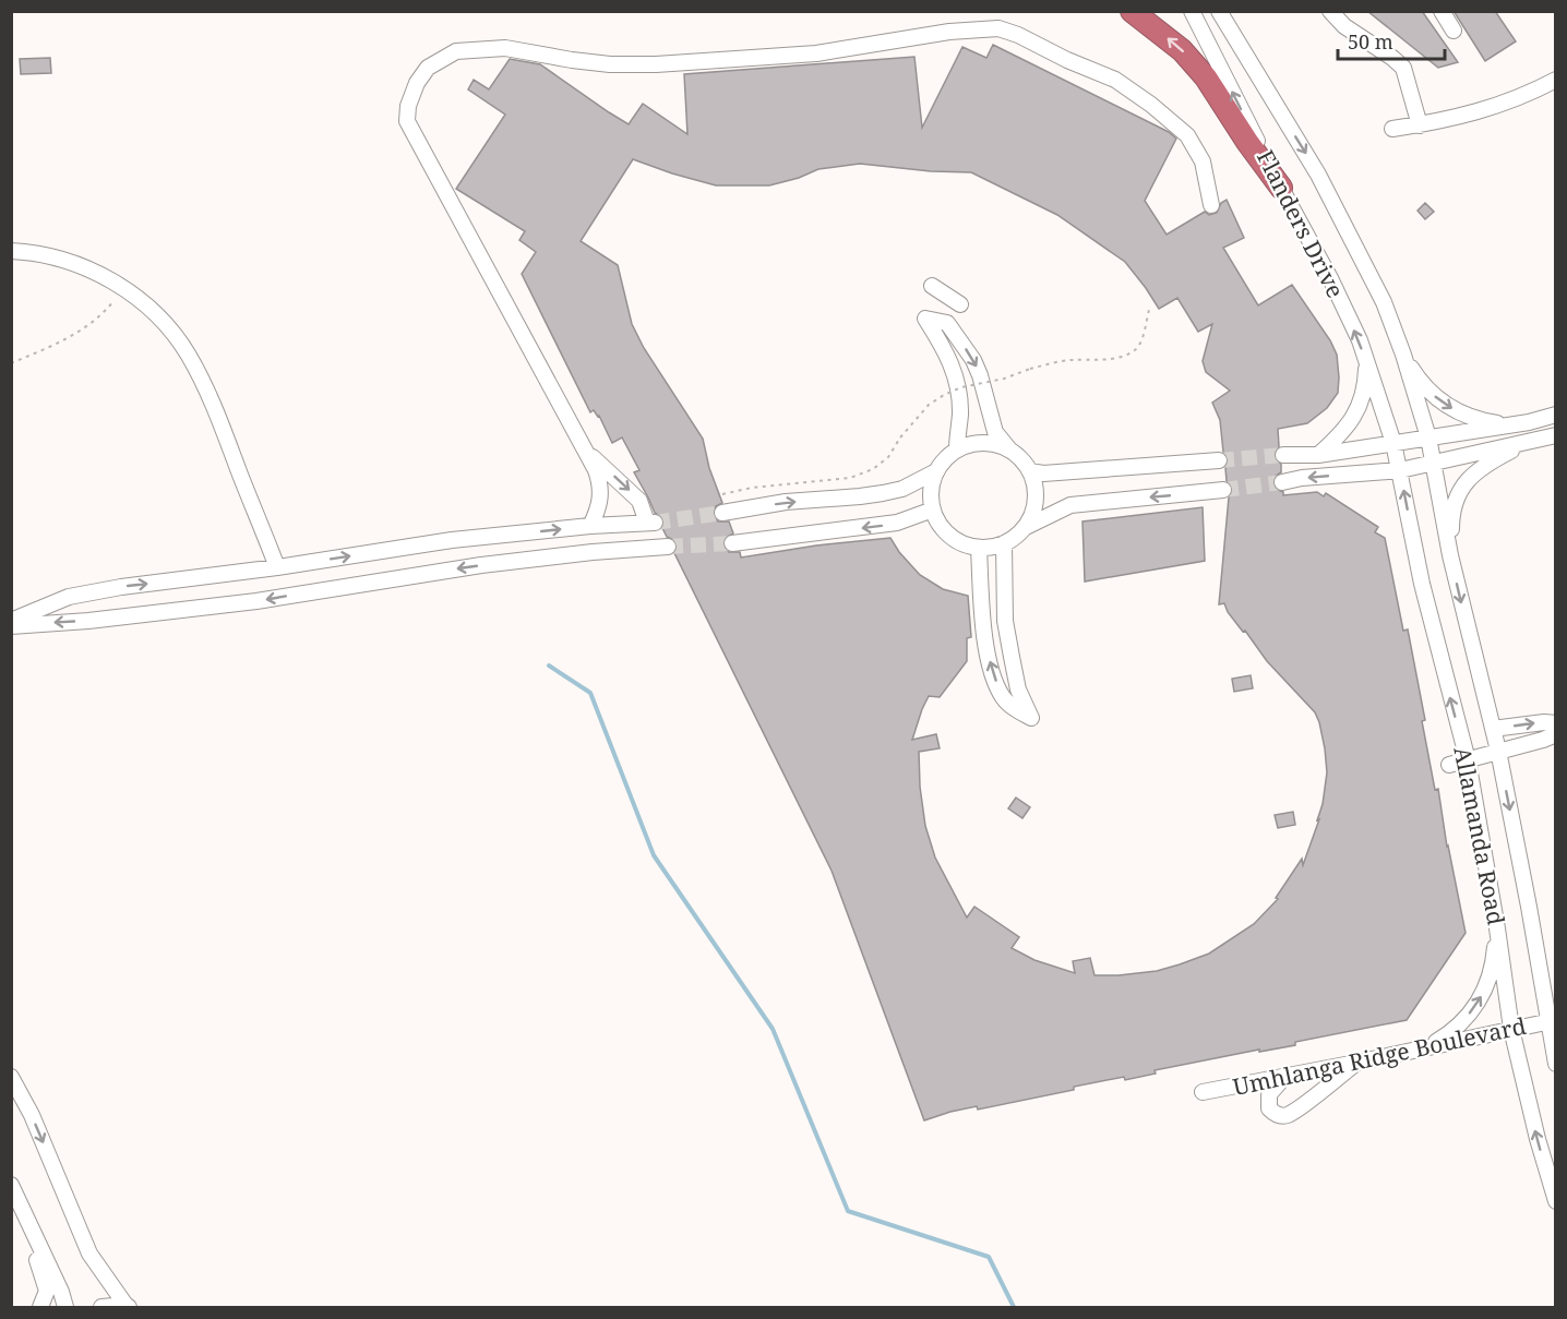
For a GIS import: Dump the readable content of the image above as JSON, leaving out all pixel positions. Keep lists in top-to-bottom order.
{
  "streets": {
    "street": ["Flanders Drive", "Allamanda Road", "Umhlanga Ridge Boulevard"]
  },
  "crossings": [
    ["Flanders Drive", "Allamanda Road"],
    ["Allamanda Road", "Umhlanga Ridge Boulevard"]
  ],
  "scale_bar": "50 m"
}
